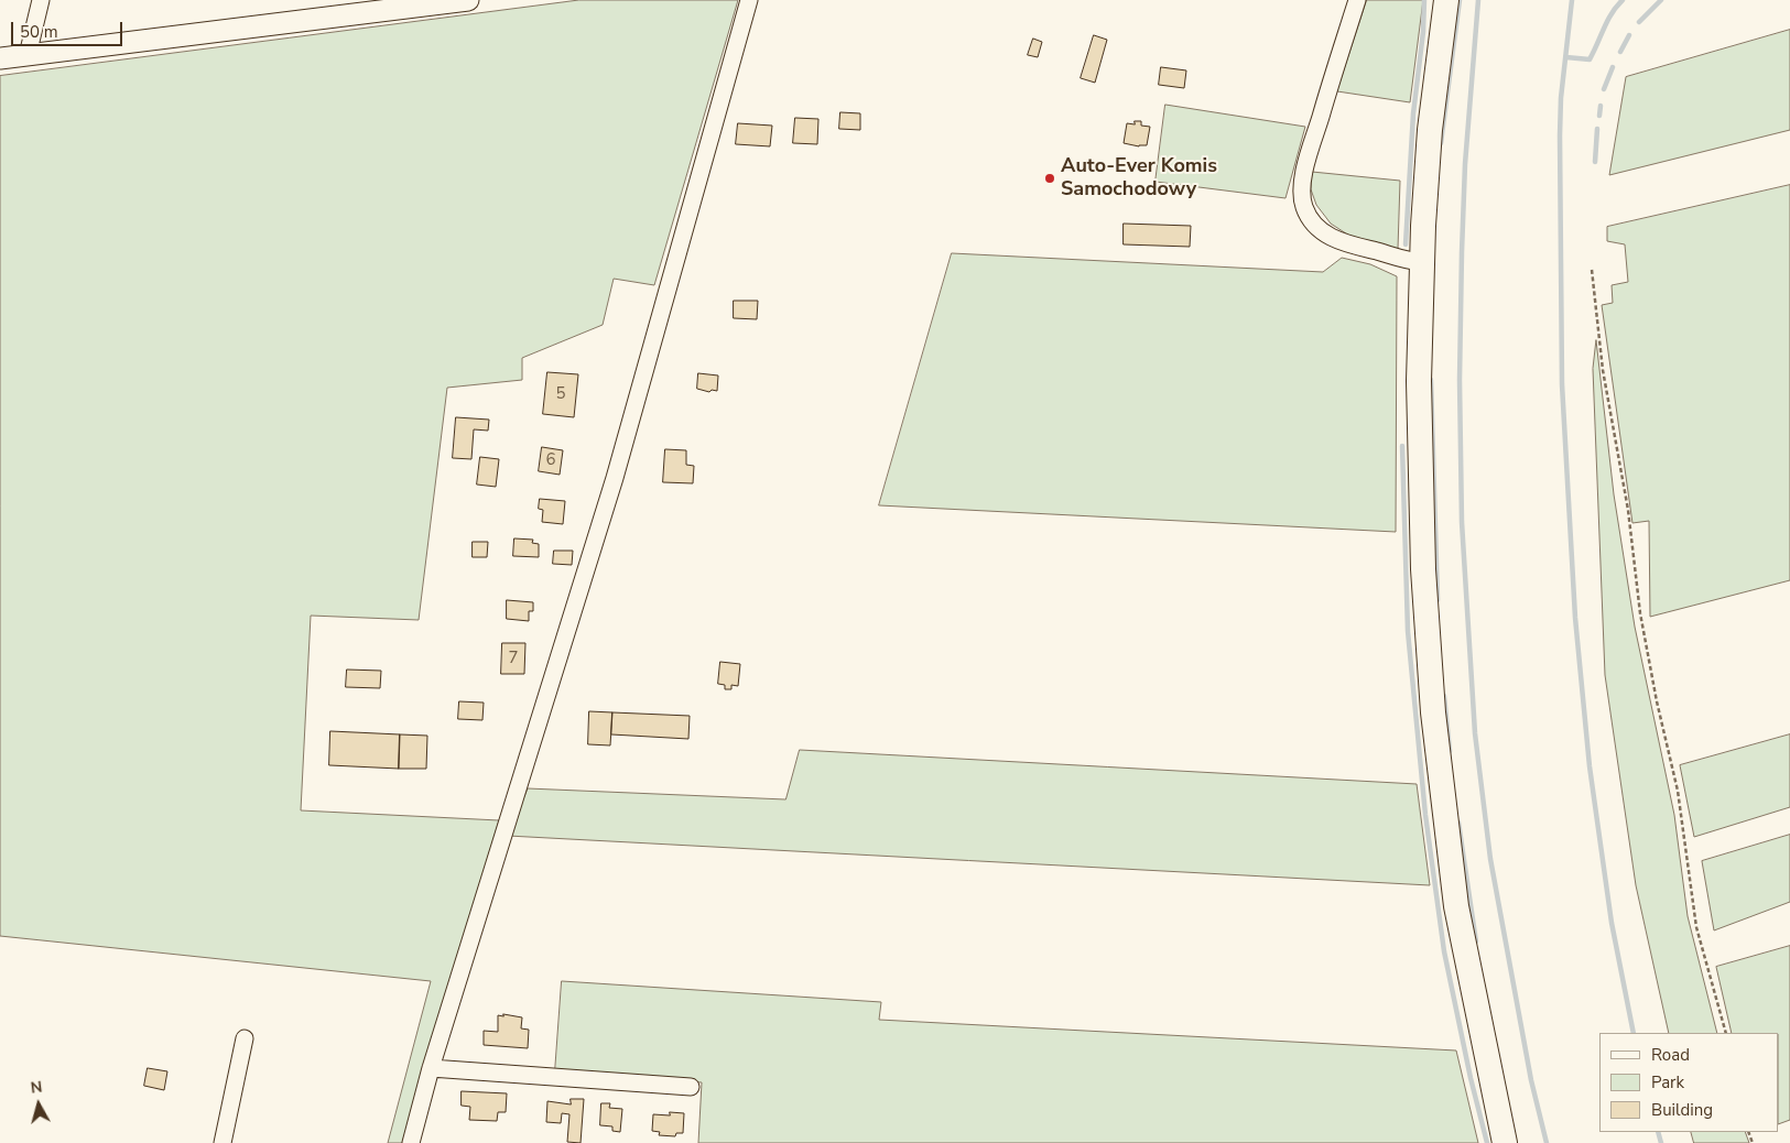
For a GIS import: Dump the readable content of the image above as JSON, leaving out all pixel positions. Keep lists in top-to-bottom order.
{
  "places": ["Auto-Ever Komis Samochodowy"],
  "house_numbers": ["5", "6", "7"],
  "legend": ["Road", "Park", "Building"],
  "scale_bar": "50 m",
  "north": "top"
}
